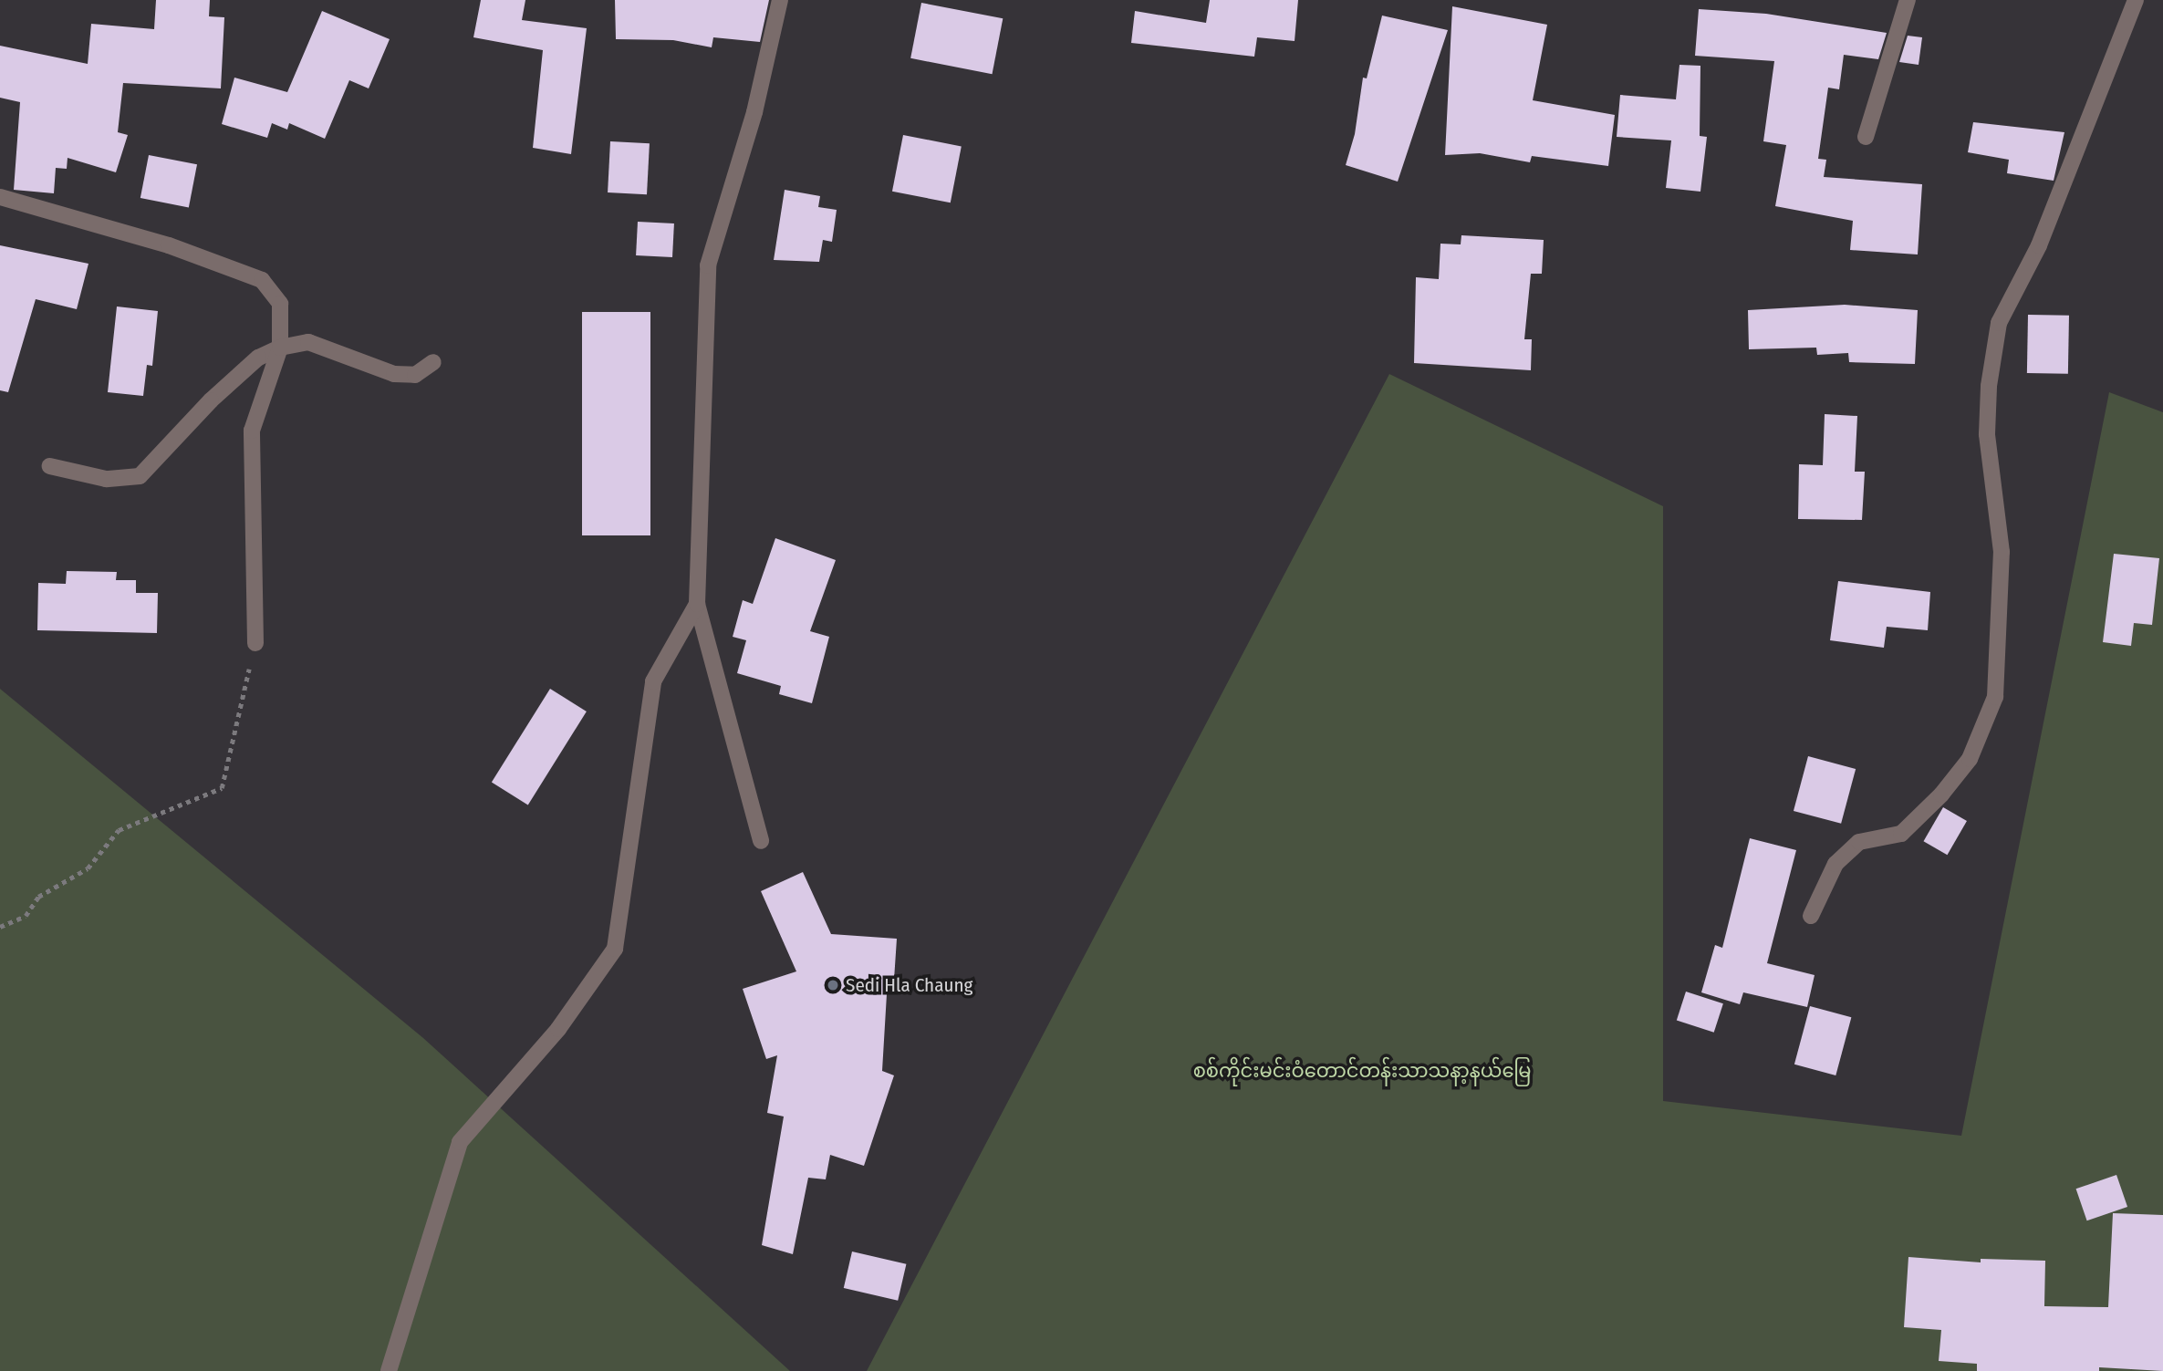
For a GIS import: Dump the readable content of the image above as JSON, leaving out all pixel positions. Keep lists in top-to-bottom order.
{
  "parks": ["စစ်ကိုင်းမင်းဝံတောင်တန်းသာသနာ့နယ်မြေ"],
  "places": ["Sedi Hla Chaung"]
}
